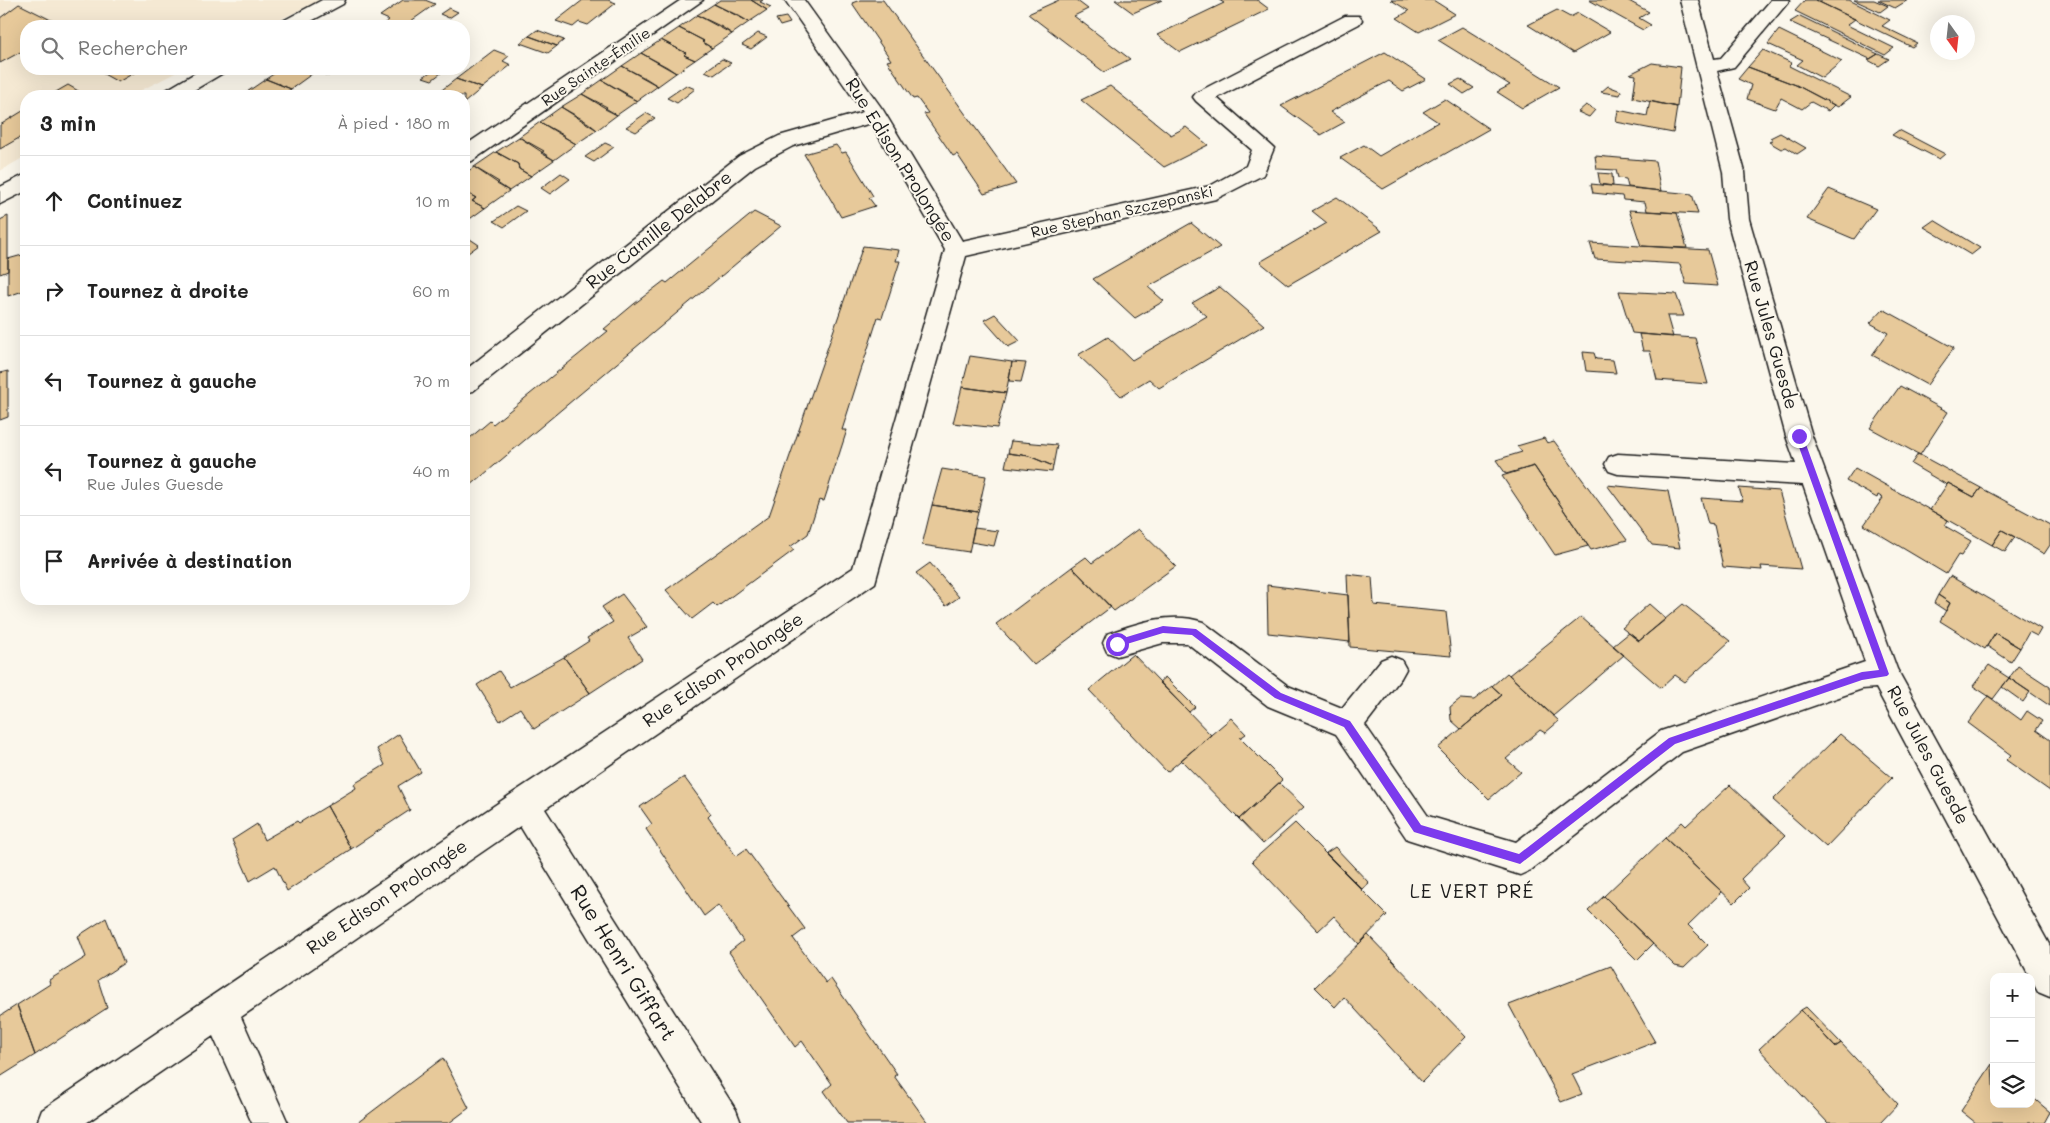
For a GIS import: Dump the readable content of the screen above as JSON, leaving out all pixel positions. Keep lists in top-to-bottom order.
{
  "streets": {
    "street": [
      "Rue Sainte-Émilie",
      "Rue Edison Prolongée",
      "Rue Stephan Szczepanski",
      "Rue Camille Delabre",
      "Rue Jules Guesde",
      "Rue Henri Giffart"
    ]
  },
  "crossings": [
    ["Rue Edison Prolongée", "Rue Stephan Szczepanski"],
    ["Rue Edison Prolongée", "Rue Camille Delabre"],
    ["Rue Edison Prolongée", "Rue Henri Giffart"]
  ],
  "districts": ["LE VERT PRÉ"],
  "north": "bottom",
  "page": {
    "search": "Rechercher",
    "heading": ["3 min", "À pied · 180 m"],
    "list": [
      ["Continuez", "10 m"],
      ["Tournez à droite", "60 m"],
      ["Tournez à gauche", "70 m"],
      ["Tournez à gauche", "Rue Jules Guesde", "40 m"],
      "Arrivée à destination"
    ],
    "map_buttons": ["+", "−"]
  }
}
